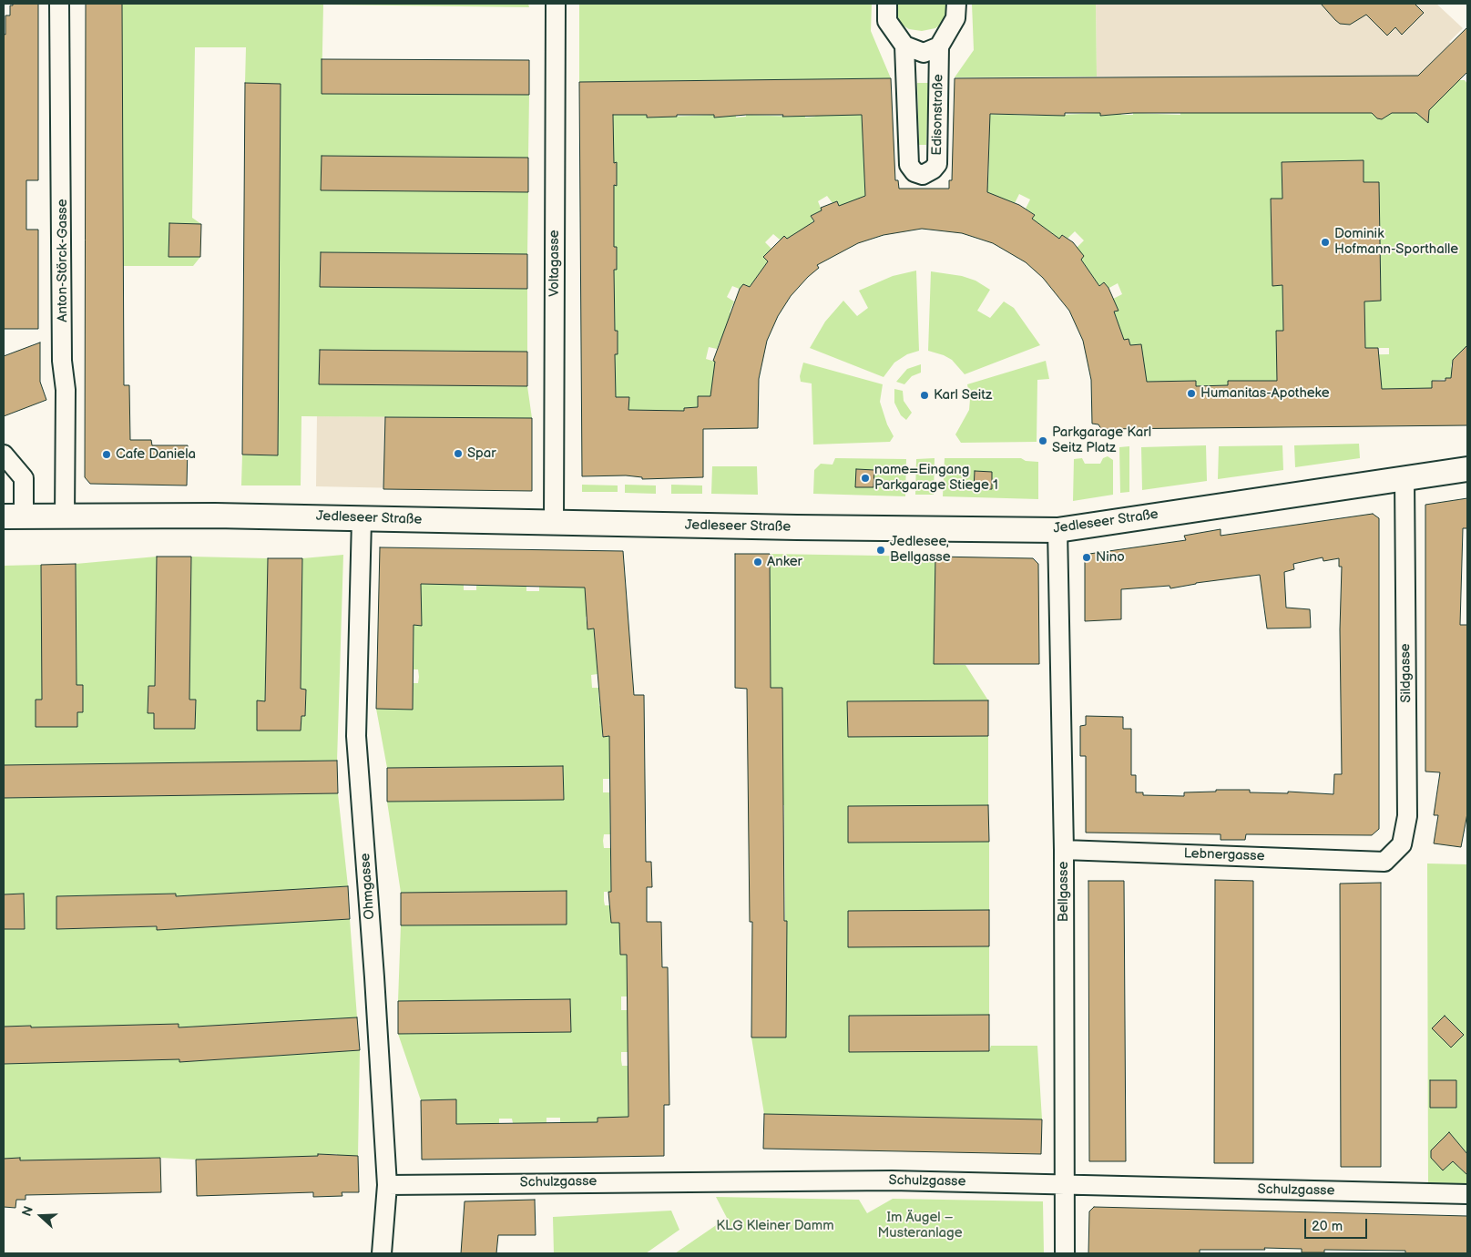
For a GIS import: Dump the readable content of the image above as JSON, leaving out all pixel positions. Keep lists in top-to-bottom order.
{
  "streets": {
    "street": [
      "Edisonstraße",
      "Anton-Störck-Gasse",
      "Voltagasse",
      "Jedleseer Straße",
      "Sildgasse",
      "Lebnergasse",
      "Ohmgasse",
      "Bellgasse",
      "Schulzgasse"
    ]
  },
  "crossings": [
    ["Anton-Störck-Gasse", "Jedleseer Straße"],
    ["Voltagasse", "Jedleseer Straße"],
    ["Jedleseer Straße", "Sildgasse"],
    ["Jedleseer Straße", "Ohmgasse"],
    ["Jedleseer Straße", "Bellgasse"],
    ["Sildgasse", "Lebnergasse"],
    ["Lebnergasse", "Bellgasse"],
    ["Ohmgasse", "Schulzgasse"],
    ["Bellgasse", "Schulzgasse"]
  ],
  "parks": ["Im Äugel – Musteranlage", "KLG Kleiner Damm"],
  "places": [
    "Dominik Hofmann-Sporthalle",
    "Humanitas-Apotheke",
    "Karl Seitz",
    "Parkgarage Karl Seitz Platz",
    "Spar",
    "Cafe Daniela",
    "name=Eingang Parkgarage Stiege 1",
    "Jedlesee, Bellgasse",
    "Nino",
    "Anker"
  ],
  "scale_bar": "20 m",
  "north": "left"
}
